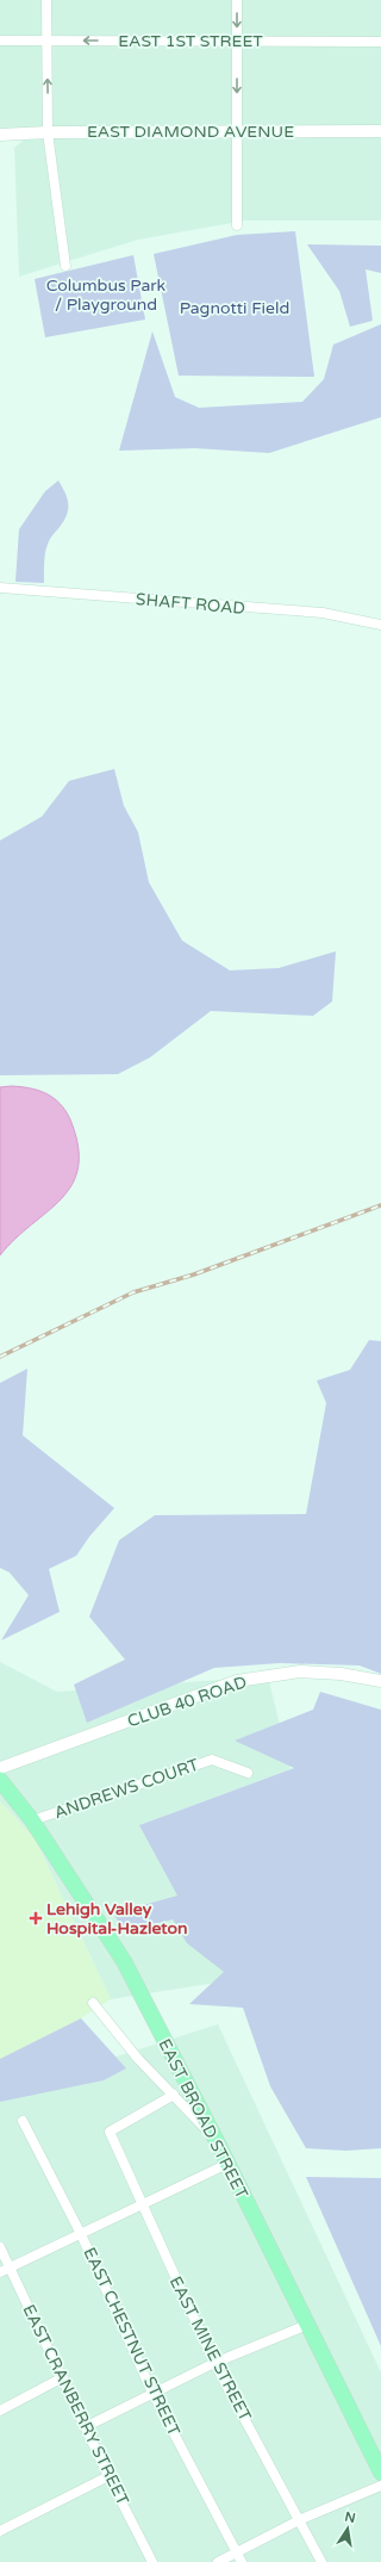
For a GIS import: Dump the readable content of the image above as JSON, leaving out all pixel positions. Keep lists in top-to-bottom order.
{
  "streets": {
    "highway": ["EAST BROAD STREET"],
    "street": [
      "EAST 1ST STREET",
      "EAST DIAMOND AVENUE",
      "SHAFT ROAD",
      "CLUB 40 ROAD",
      "ANDREWS COURT",
      "EAST CHESTNUT STREET",
      "EAST MINE STREET",
      "EAST CRANBERRY STREET"
    ]
  },
  "crossings": [
    ["ANDREWS COURT", "EAST BROAD STREET"]
  ],
  "one_way": ["EAST 1ST STREET"],
  "parks": ["Columbus Park / Playground", "Pagnotti Field"],
  "places": {
    "health": ["Lehigh Valley Hospital-Hazleton"]
  },
  "north": "top"
}
